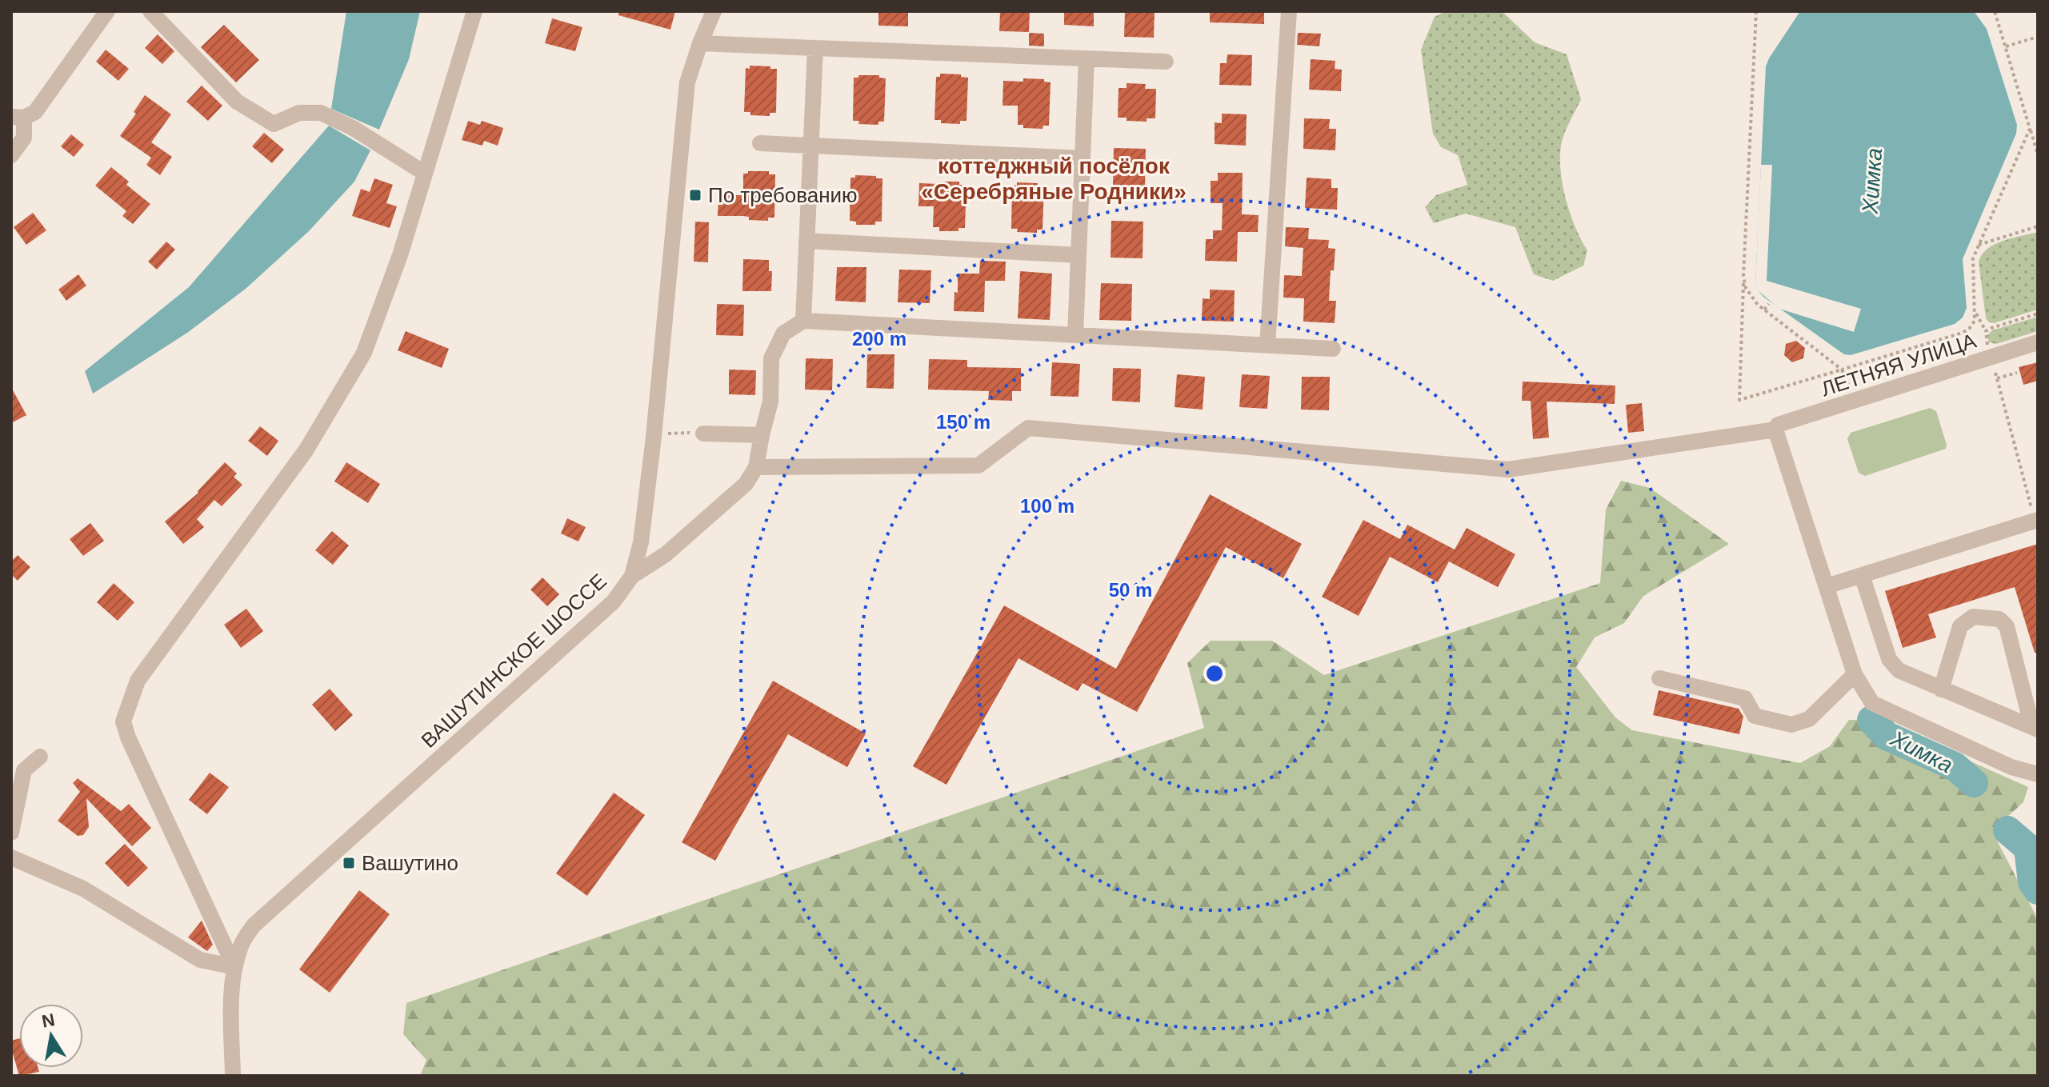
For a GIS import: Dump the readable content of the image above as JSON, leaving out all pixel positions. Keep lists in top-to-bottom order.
{
  "streets": {
    "street": ["ЛЕТНЯЯ УЛИЦА", "ВАШУТИНСКОЕ ШОССЕ"]
  },
  "districts": ["коттеджный посёлок «Серебряные Родники»"],
  "water": ["Химка"],
  "places": {
    "transit": ["По требованию", "Вашутино"]
  },
  "north": "top",
  "rings": [
    "200 m",
    "150 m",
    "100 m",
    "50 m"
  ]
}
